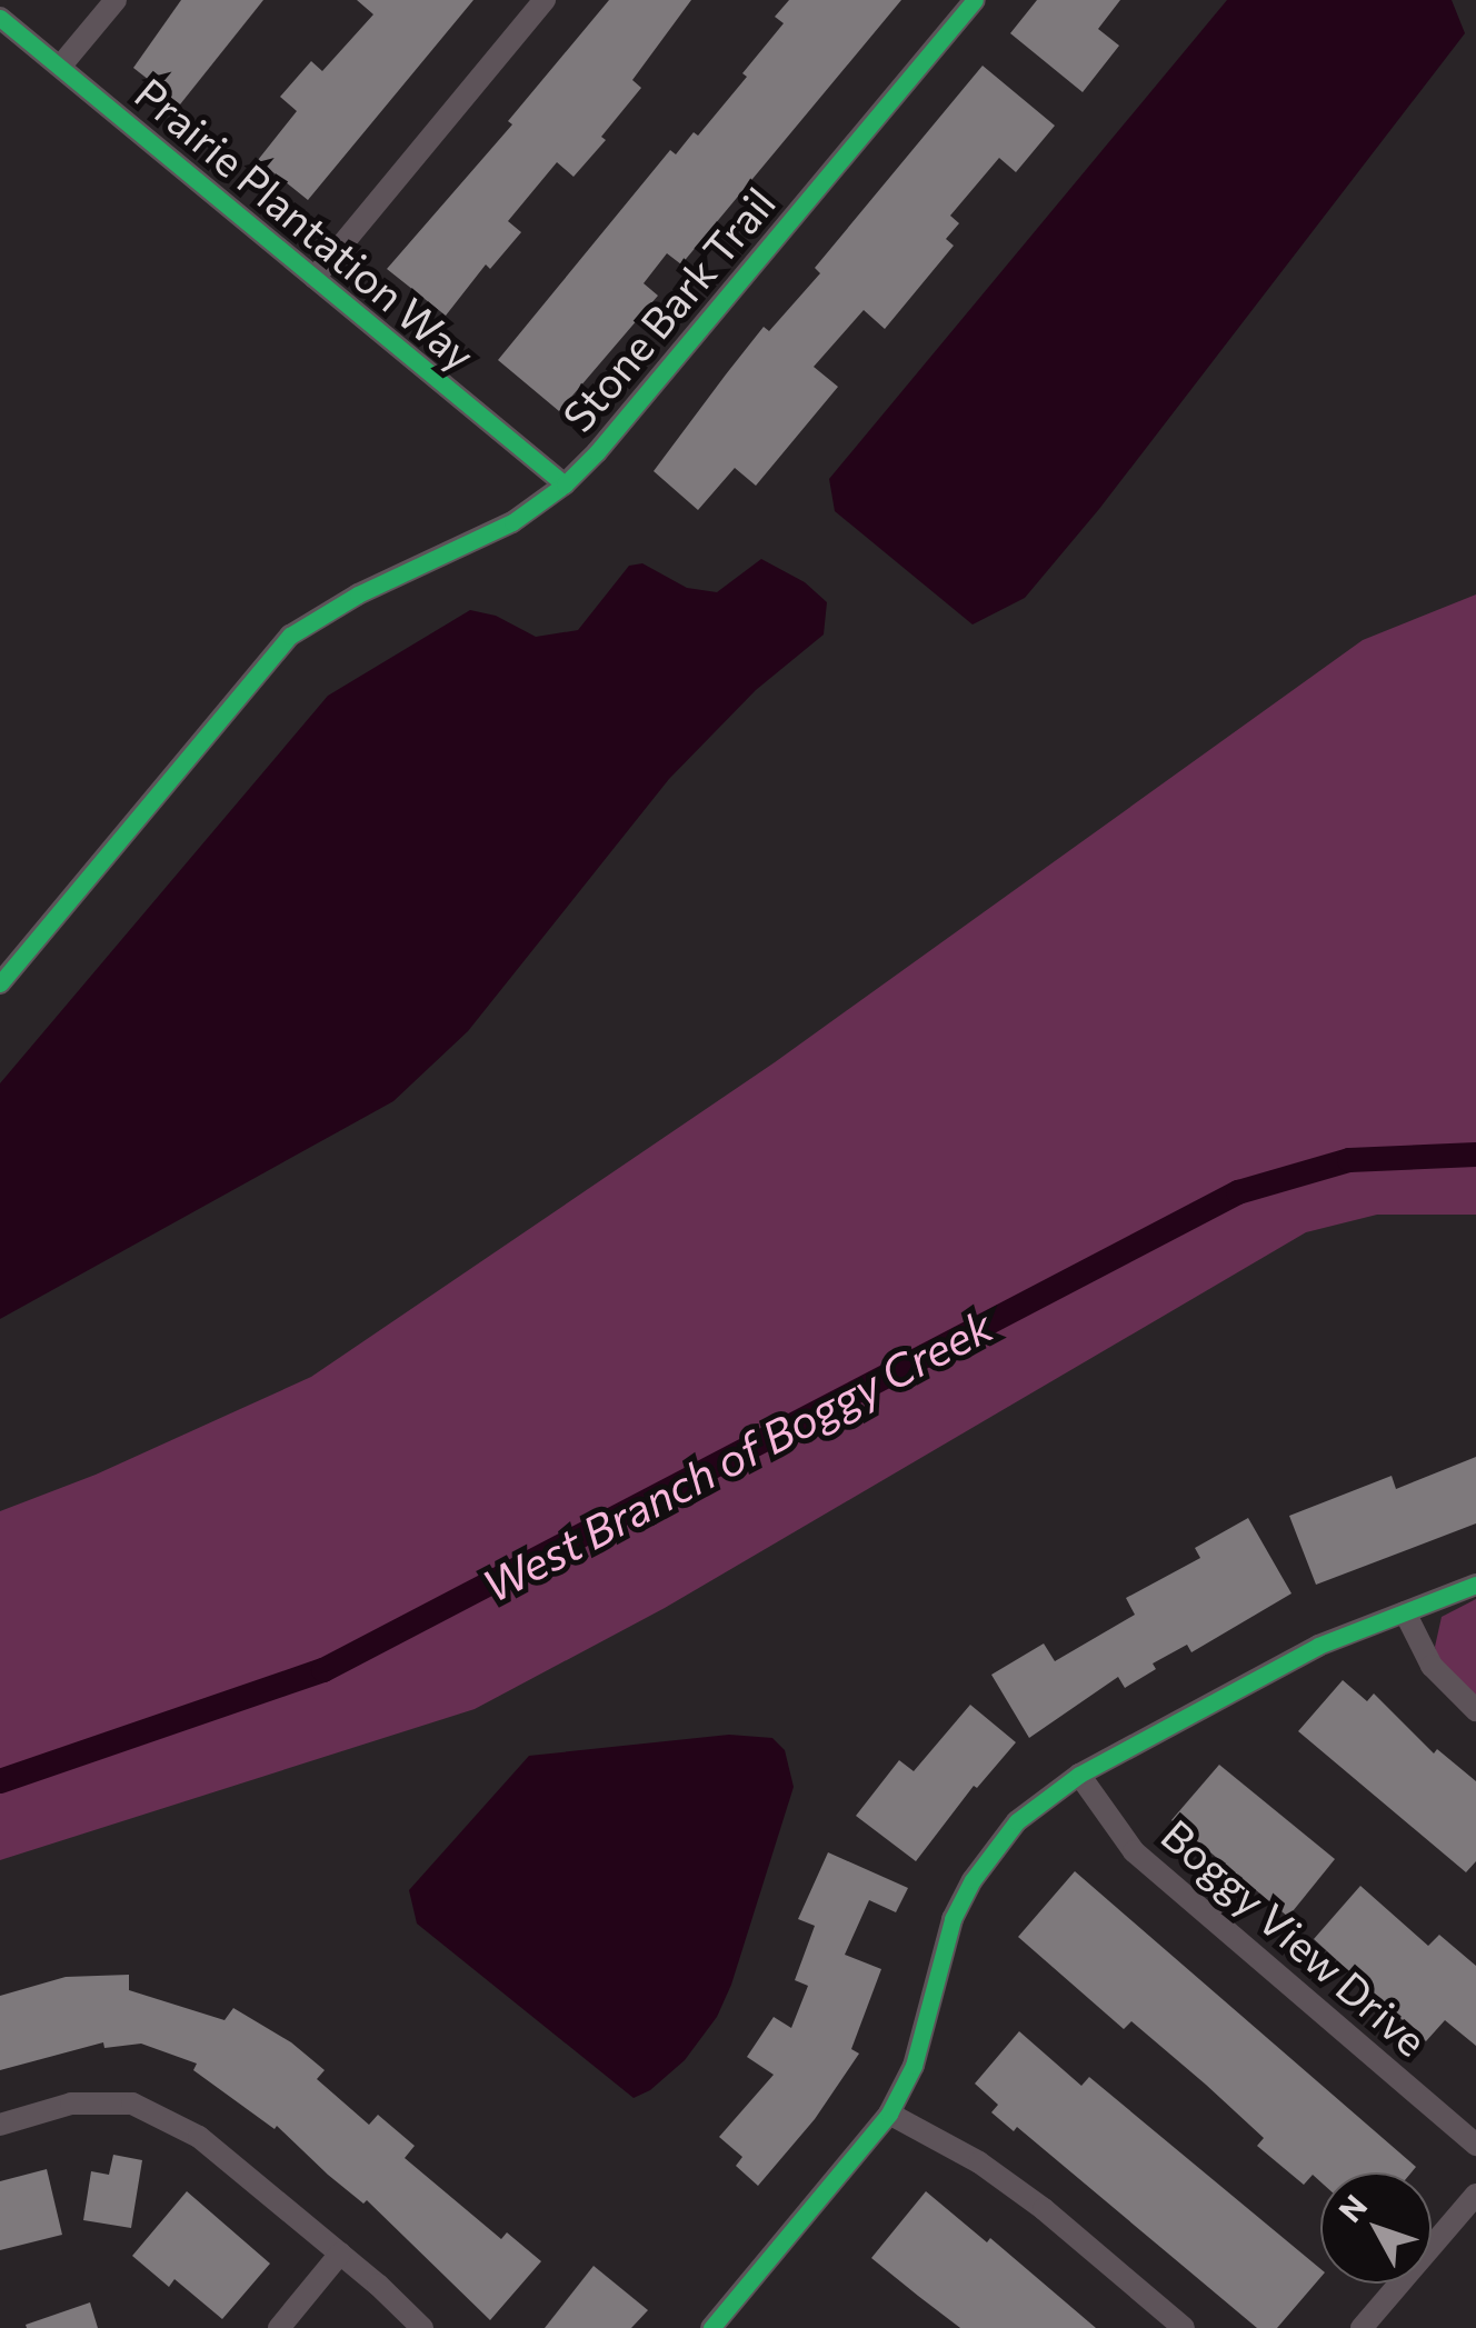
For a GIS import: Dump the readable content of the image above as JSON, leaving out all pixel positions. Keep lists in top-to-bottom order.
{
  "streets": {
    "street": ["Prairie Plantation Way", "Stone Bark Trail", "Boggy View Drive"]
  },
  "crossings": [
    ["Prairie Plantation Way", "Stone Bark Trail"]
  ],
  "water": ["West Branch of Boggy Creek"],
  "north": "top left"
}
